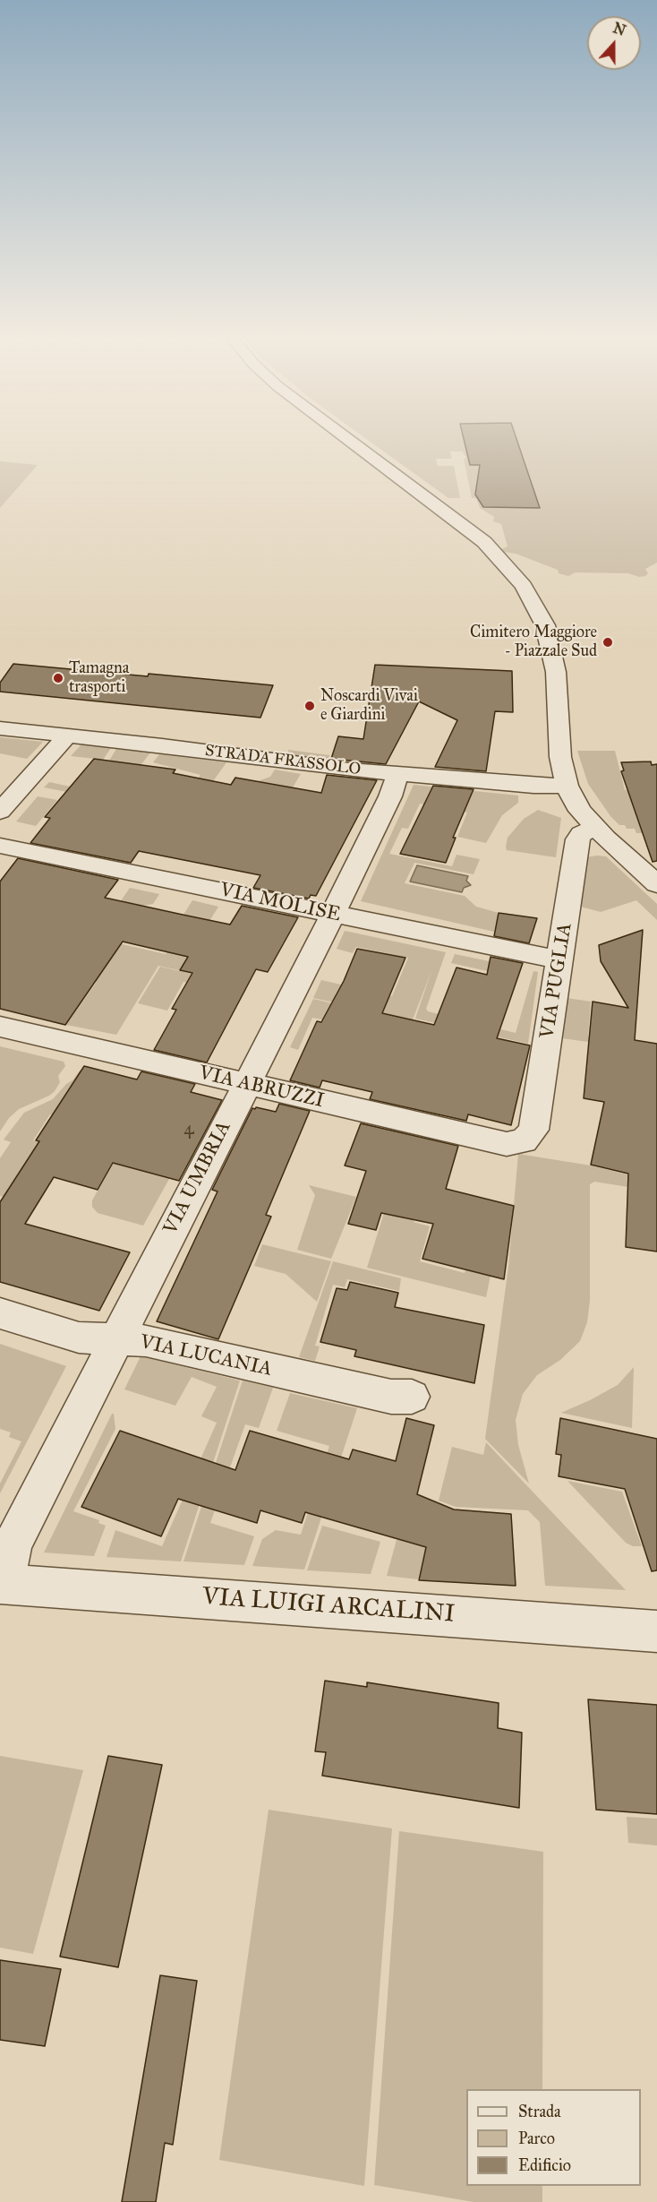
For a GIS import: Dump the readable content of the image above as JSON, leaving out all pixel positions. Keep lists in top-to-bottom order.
{
  "streets": {
    "street": [
      "STRADA FRASSOLO",
      "VIA MOLISE",
      "VIA PUGLIA",
      "VIA ABRUZZI",
      "VIA UMBRIA",
      "VIA LUCANIA",
      "VIA LUIGI ARCALINI"
    ]
  },
  "crossings": [
    ["STRADA FRASSOLO", "VIA UMBRIA"],
    ["VIA MOLISE", "VIA PUGLIA"],
    ["VIA MOLISE", "VIA UMBRIA"],
    ["VIA PUGLIA", "VIA ABRUZZI"],
    ["VIA ABRUZZI", "VIA UMBRIA"],
    ["VIA UMBRIA", "VIA LUCANIA"],
    ["VIA UMBRIA", "VIA LUIGI ARCALINI"]
  ],
  "places": ["Cimitero Maggiore - Piazzale Sud", "Tamagna trasporti", "Noscardi Vivai e Giardini"],
  "house_numbers": ["4"],
  "legend": ["Strada", "Parco", "Edificio"],
  "north": "top"
}
